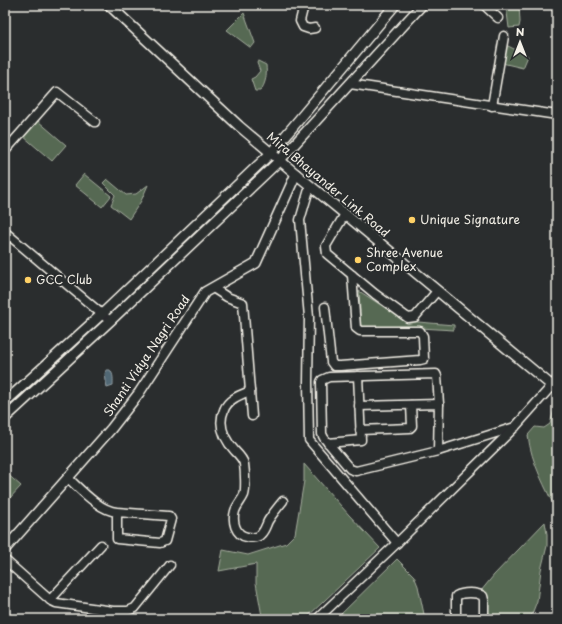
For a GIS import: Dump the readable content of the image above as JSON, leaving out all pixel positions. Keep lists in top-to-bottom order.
{
  "streets": {
    "street": ["Mira Bhayander Link Road", "Shanti Vidya Nagri Road"]
  },
  "crossings": [
    ["Mira Bhayander Link Road", "Shanti Vidya Nagri Road"]
  ],
  "places": ["Unique Signature", "Shree Avenue Complex", "GCC Club"],
  "north": "top"
}
